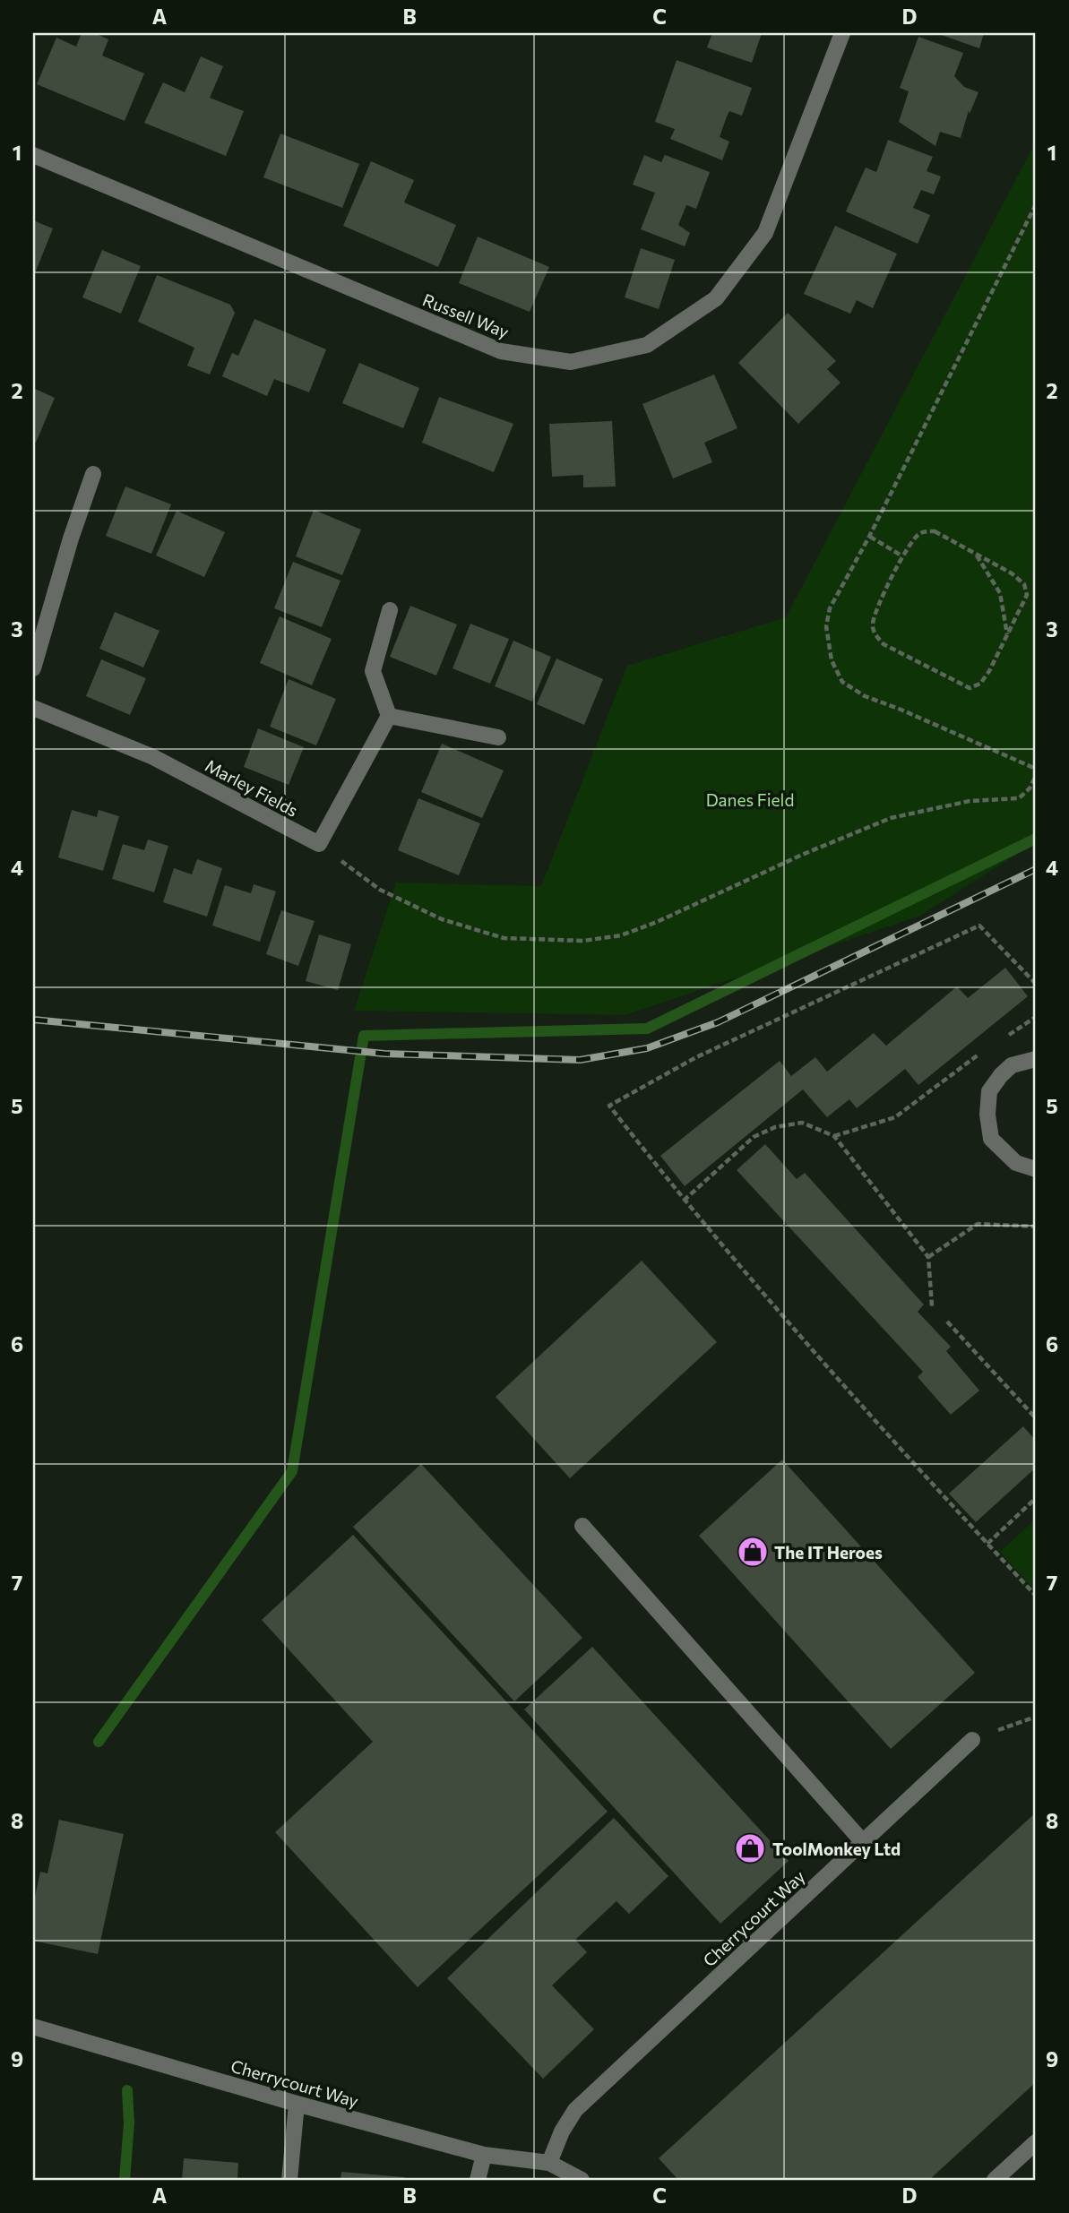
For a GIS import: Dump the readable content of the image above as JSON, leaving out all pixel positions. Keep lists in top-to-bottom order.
{
  "streets": {
    "street": ["Russell Way", "Marley Fields", "Cherrycourt Way"]
  },
  "parks": ["Danes Field"],
  "places": {
    "shop": ["The IT Heroes", "ToolMonkey Ltd"]
  },
  "grid": {
    "columns": [
      "A",
      "B",
      "C",
      "D"
    ],
    "rows": [
      "1",
      "2",
      "3",
      "4",
      "5",
      "6",
      "7",
      "8",
      "9"
    ]
  }
}
